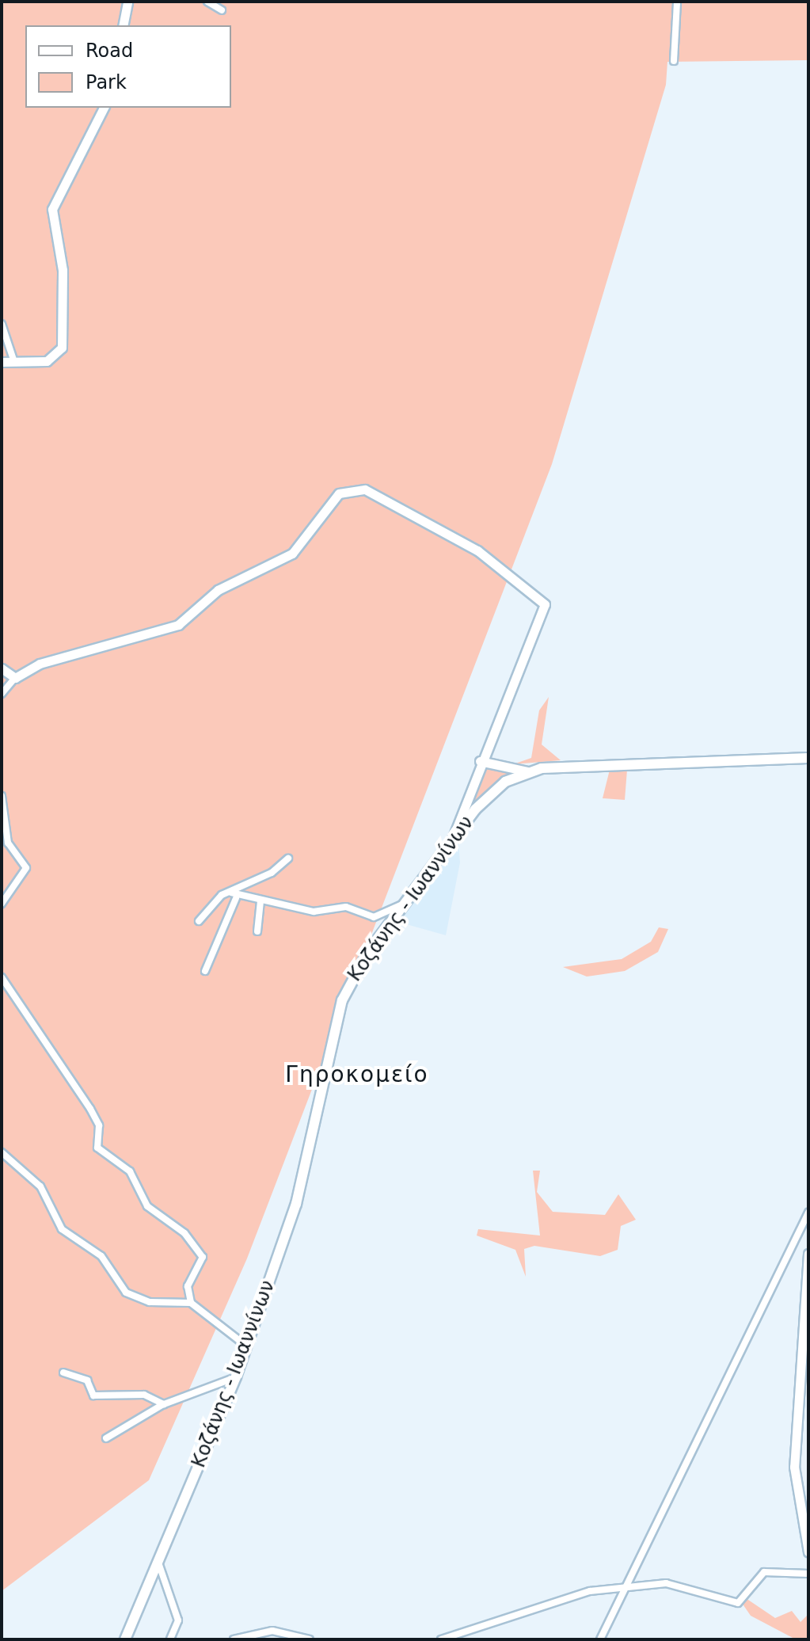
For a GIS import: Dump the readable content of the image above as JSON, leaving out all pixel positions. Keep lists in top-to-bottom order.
{
  "streets": {
    "main road": ["Κοζάνης - Ιωαννίνων"]
  },
  "districts": ["Γηροκομείο"],
  "legend": ["Road", "Park"]
}
